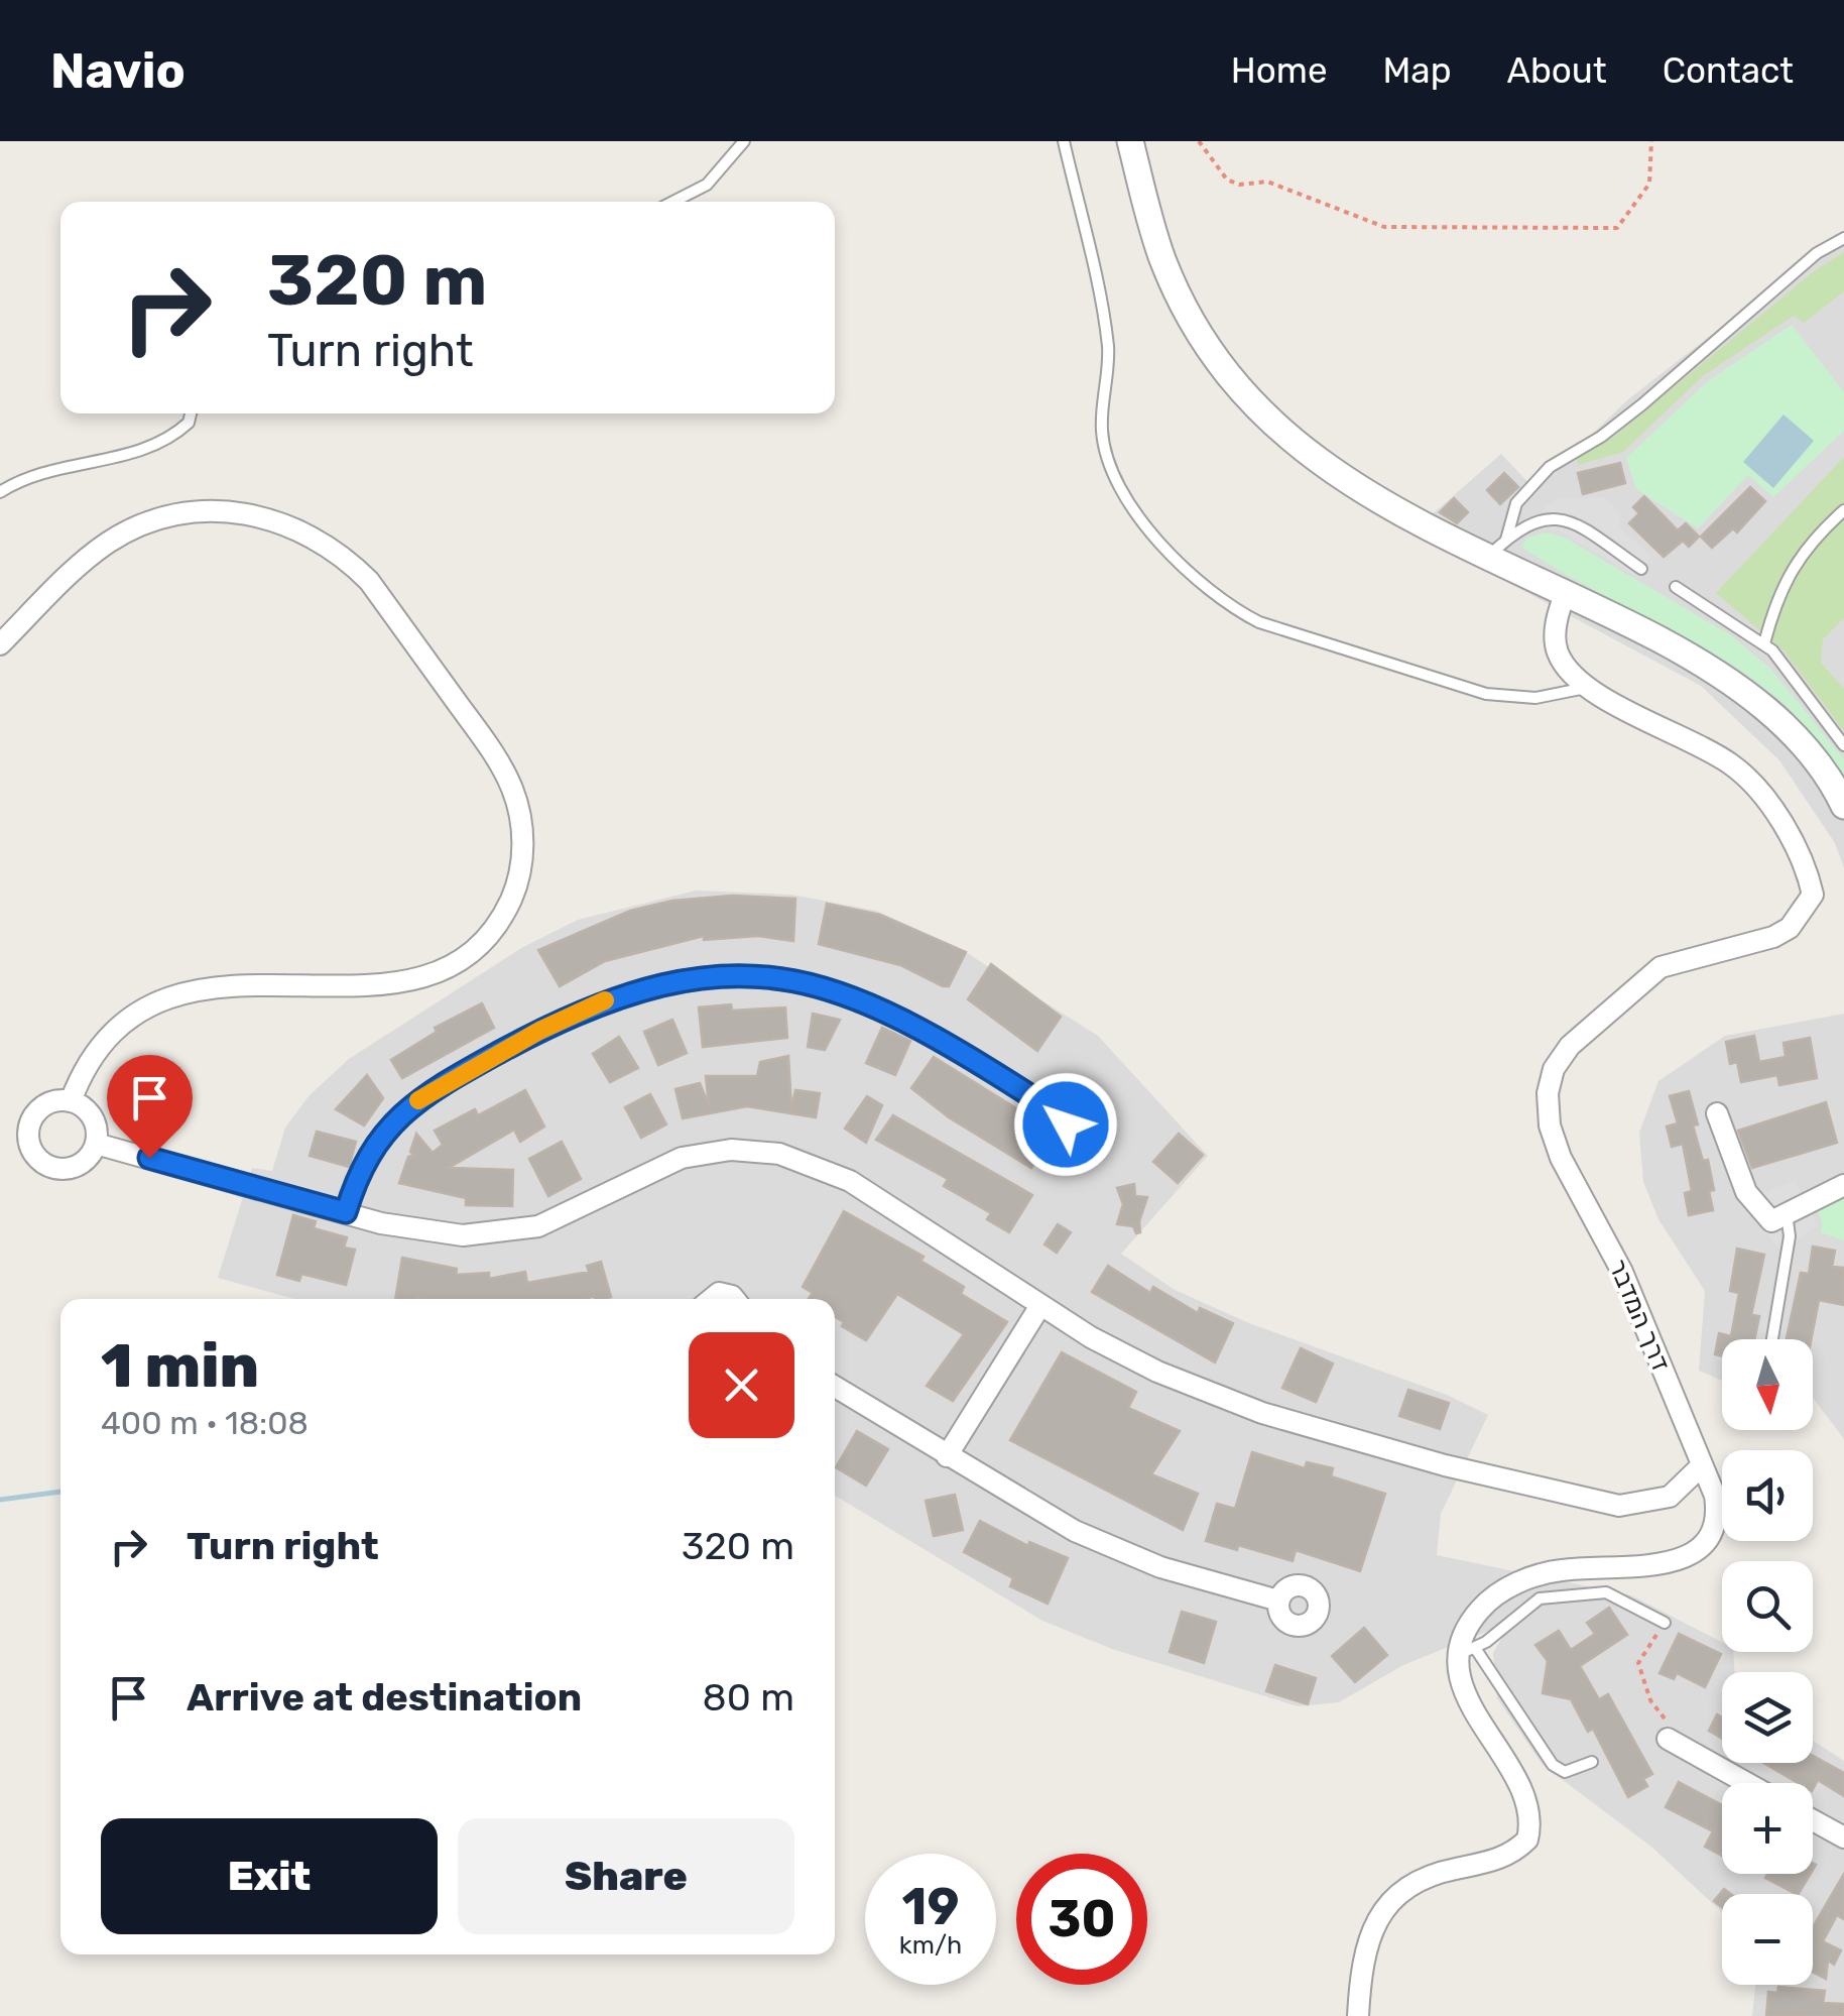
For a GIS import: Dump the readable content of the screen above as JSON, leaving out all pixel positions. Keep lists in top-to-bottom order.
{
  "streets": {
    "street": ["דרך המדבר"]
  },
  "north": "bottom",
  "page": {
    "header": "Navio",
    "nav": [
      "Home",
      "Map",
      "About",
      "Contact"
    ],
    "turn": ["320 m", "Turn right"],
    "heading": ["1 min", "400 m · 18:08"],
    "map_buttons": ["+", "−"],
    "list": [
      {
        "name": "Turn right",
        "value": "320 m"
      },
      {
        "name": "Arrive at destination",
        "value": "80 m"
      }
    ],
    "buttons": ["Exit", "Share"],
    "speed": "19 km/h",
    "limit": "30"
  }
}
